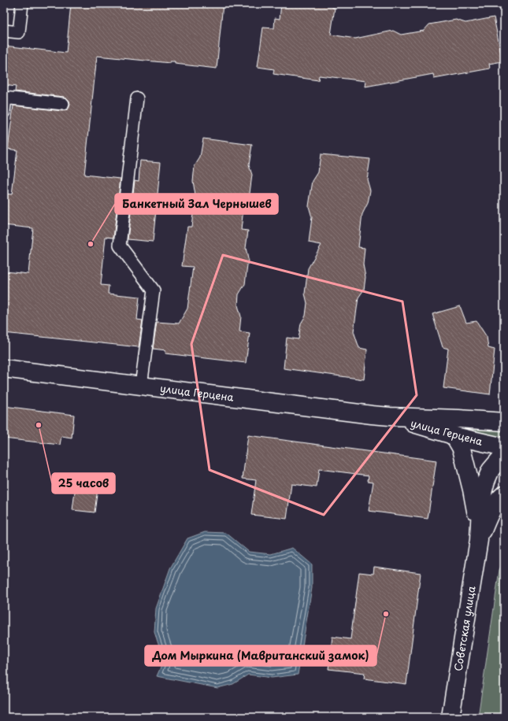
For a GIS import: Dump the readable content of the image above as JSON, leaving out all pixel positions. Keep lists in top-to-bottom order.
{
  "streets": {
    "main road": ["улица Герцена", "Советская улица"]
  },
  "crossings": [
    ["улица Герцена", "Советская улица"]
  ],
  "places": ["Банкетный Зал Чернышев", "25 часов", "Дом Мыркина (Мавританский замок)"]
}
